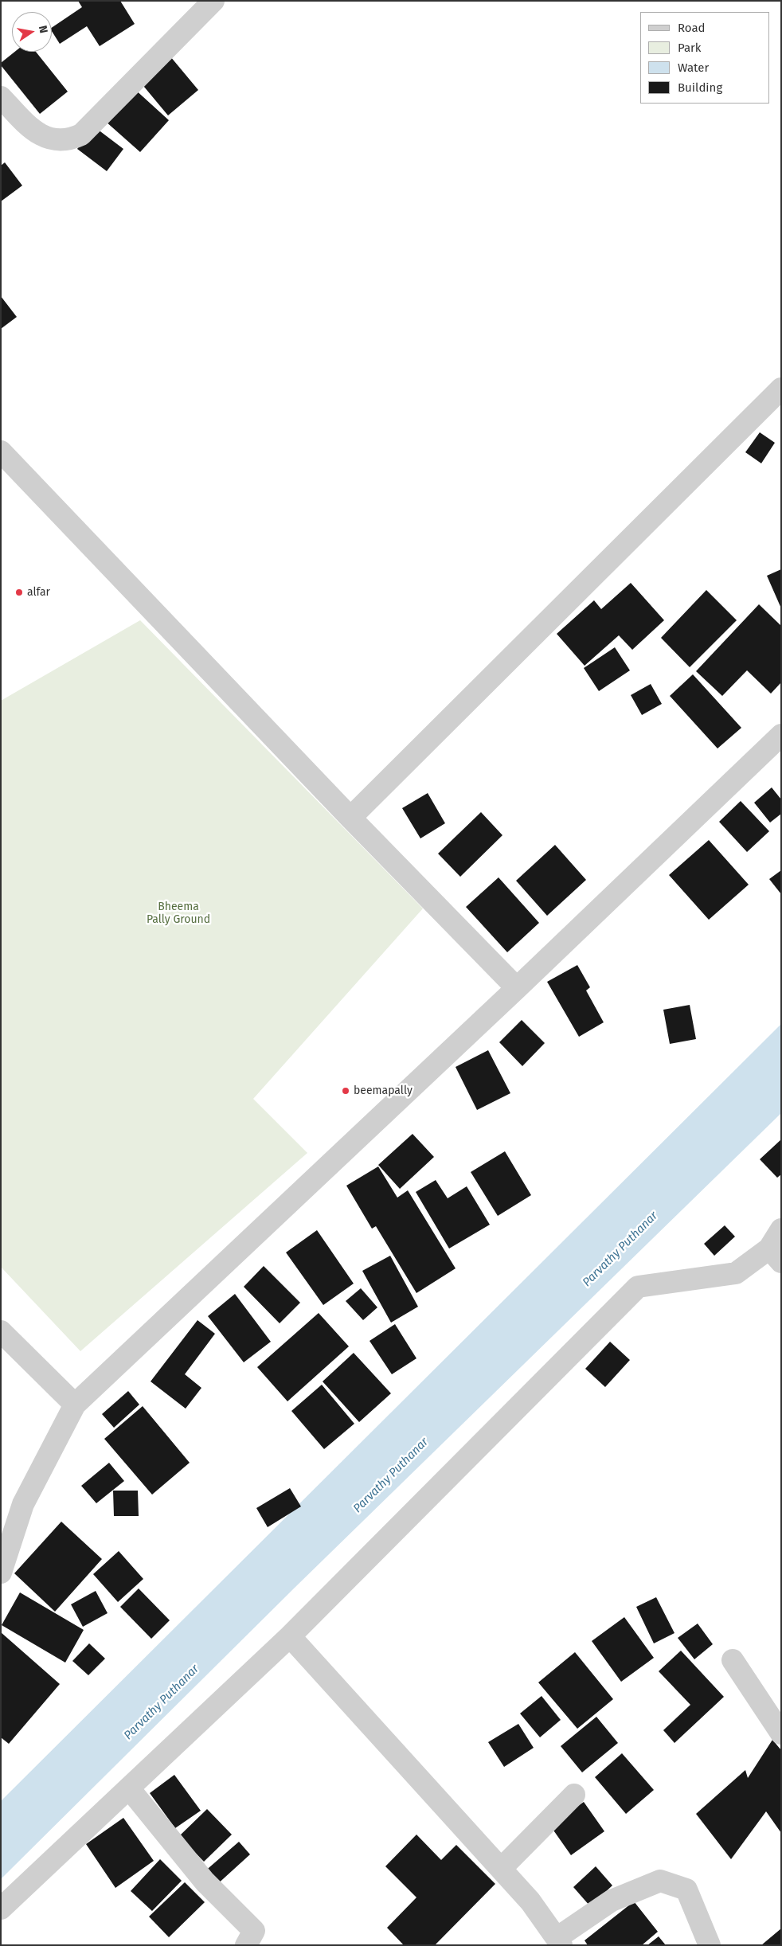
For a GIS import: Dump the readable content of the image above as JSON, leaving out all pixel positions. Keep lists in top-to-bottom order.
{
  "water": ["Parvathy Puthanar"],
  "parks": ["Bheema Pally Ground"],
  "places": ["alfar", "beemapally"],
  "legend": [
    "Road",
    "Park",
    "Water",
    "Building"
  ],
  "north": "right"
}
